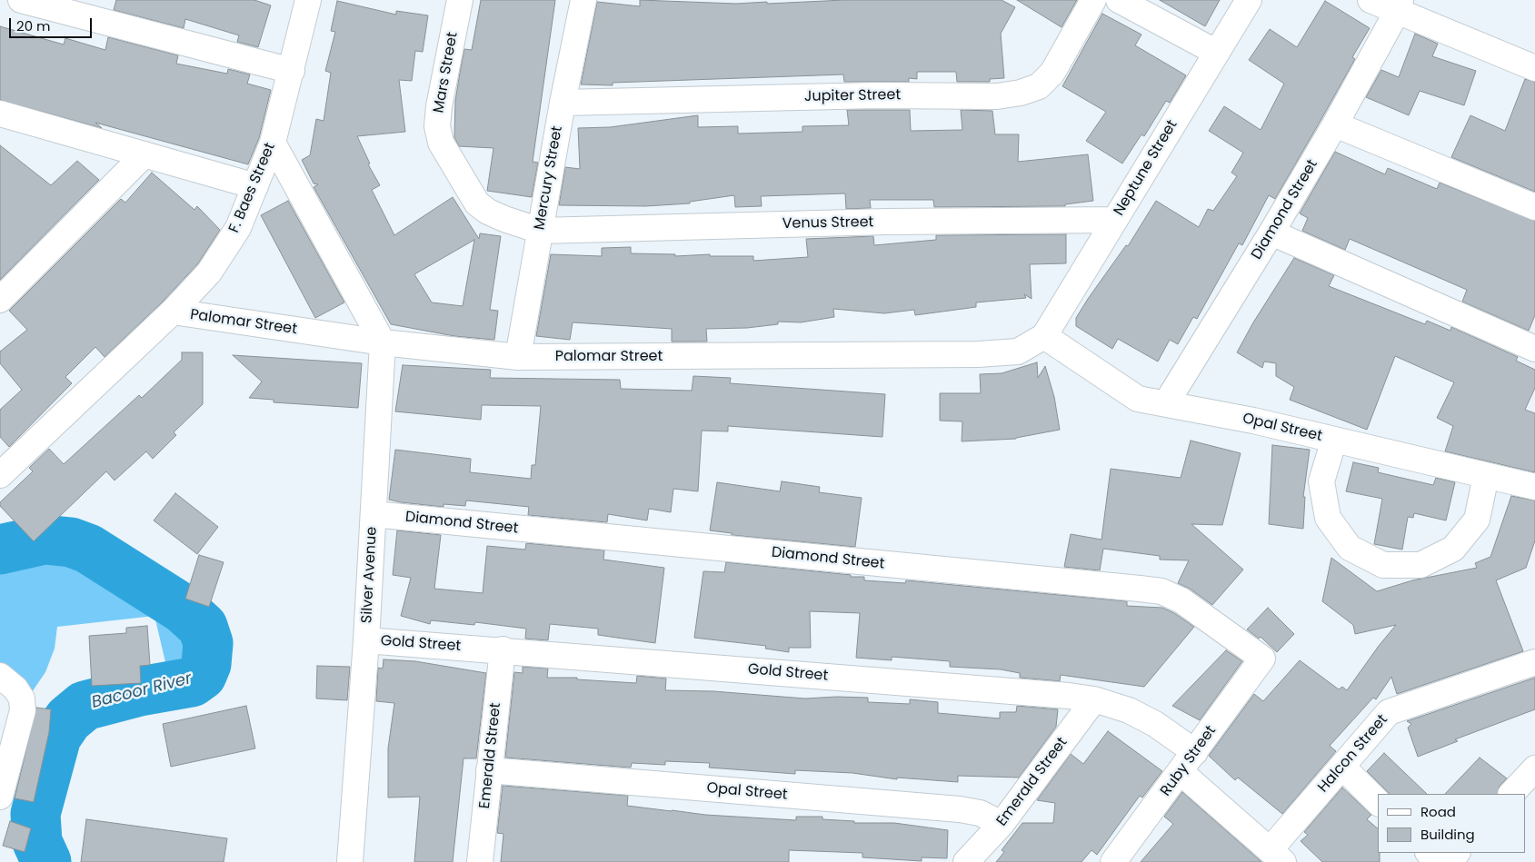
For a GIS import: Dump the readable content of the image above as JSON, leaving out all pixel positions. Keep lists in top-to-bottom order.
{
  "streets": {
    "street": [
      "Mars Street",
      "Jupiter Street",
      "Neptune Street",
      "Mercury Street",
      "F. Baes Street",
      "Diamond Street",
      "Venus Street",
      "Palomar Street",
      "Opal Street",
      "Silver Avenue",
      "Gold Street",
      "Halcon Street",
      "Emerald Street",
      "Ruby Street"
    ]
  },
  "crossings": [
    ["Mars Street", "Mercury Street"],
    ["Mars Street", "Venus Street"],
    ["Jupiter Street", "Mercury Street"],
    ["Neptune Street", "Venus Street"],
    ["Neptune Street", "Palomar Street"],
    ["Neptune Street", "Opal Street"],
    ["Mercury Street", "Venus Street"],
    ["Mercury Street", "Palomar Street"],
    ["F. Baes Street", "Palomar Street"],
    ["Diamond Street", "Opal Street"],
    ["Diamond Street", "Silver Avenue"],
    ["Diamond Street", "Ruby Street"],
    ["Palomar Street", "Opal Street"],
    ["Palomar Street", "Silver Avenue"],
    ["Opal Street", "Emerald Street"],
    ["Silver Avenue", "Gold Street"],
    ["Gold Street", "Emerald Street"],
    ["Gold Street", "Ruby Street"]
  ],
  "water": ["Bacoor River"],
  "legend": ["Road", "Building"],
  "scale_bar": "20 m"
}
